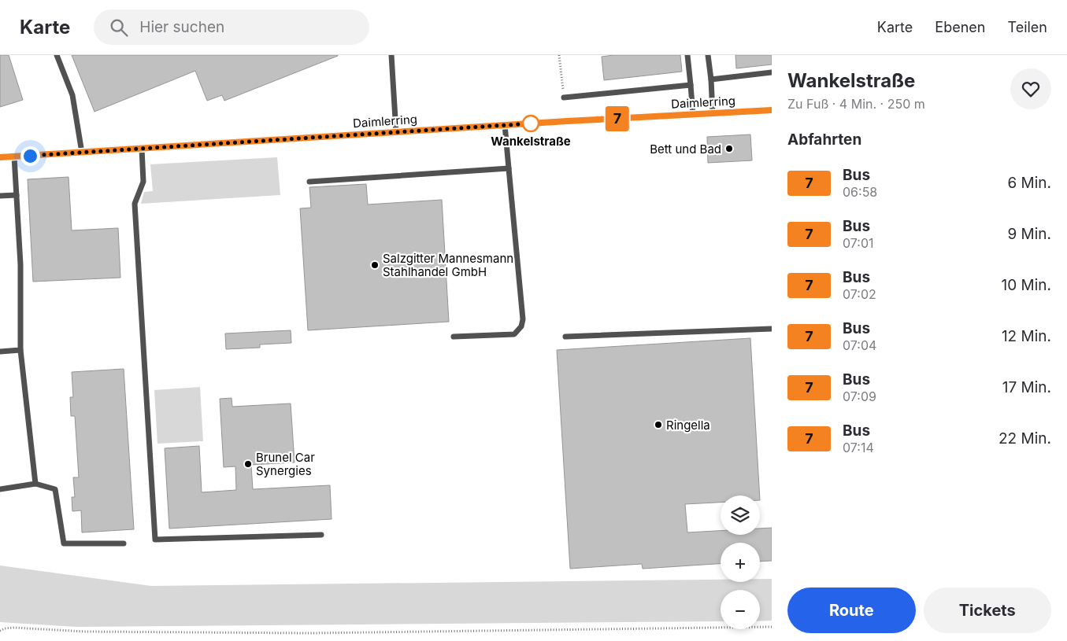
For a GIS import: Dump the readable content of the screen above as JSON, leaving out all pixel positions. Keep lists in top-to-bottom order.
{
  "streets": {
    "street": ["Daimlerring"]
  },
  "places": [
    "Wankelstraße",
    "Bett und Bad",
    "Salzgitter Mannesmann Stahlhandel GmbH",
    "Ringella",
    "Brunel Car Synergies"
  ],
  "lines": ["bus line 7"],
  "page": {
    "header": "Karte",
    "search": "Hier suchen",
    "nav": ["Karte", "Ebenen", "Teilen"],
    "on_map": "7",
    "heading": [
      ["Wankelstraße", "Zu Fuß · 4 Min. · 250 m"],
      "Abfahrten"
    ],
    "list": [
      {
        "mark": "7",
        "name": "Bus",
        "note": "06:58",
        "value": "6 Min."
      },
      {
        "mark": "7",
        "name": "Bus",
        "note": "07:01",
        "value": "9 Min."
      },
      {
        "mark": "7",
        "name": "Bus",
        "note": "07:02",
        "value": "10 Min."
      },
      {
        "mark": "7",
        "name": "Bus",
        "note": "07:04",
        "value": "12 Min."
      },
      {
        "mark": "7",
        "name": "Bus",
        "note": "07:09",
        "value": "17 Min."
      },
      {
        "mark": "7",
        "name": "Bus",
        "note": "07:14",
        "value": "22 Min."
      }
    ],
    "map_buttons": ["+", "−"],
    "buttons": ["Route", "Tickets"]
  }
}
